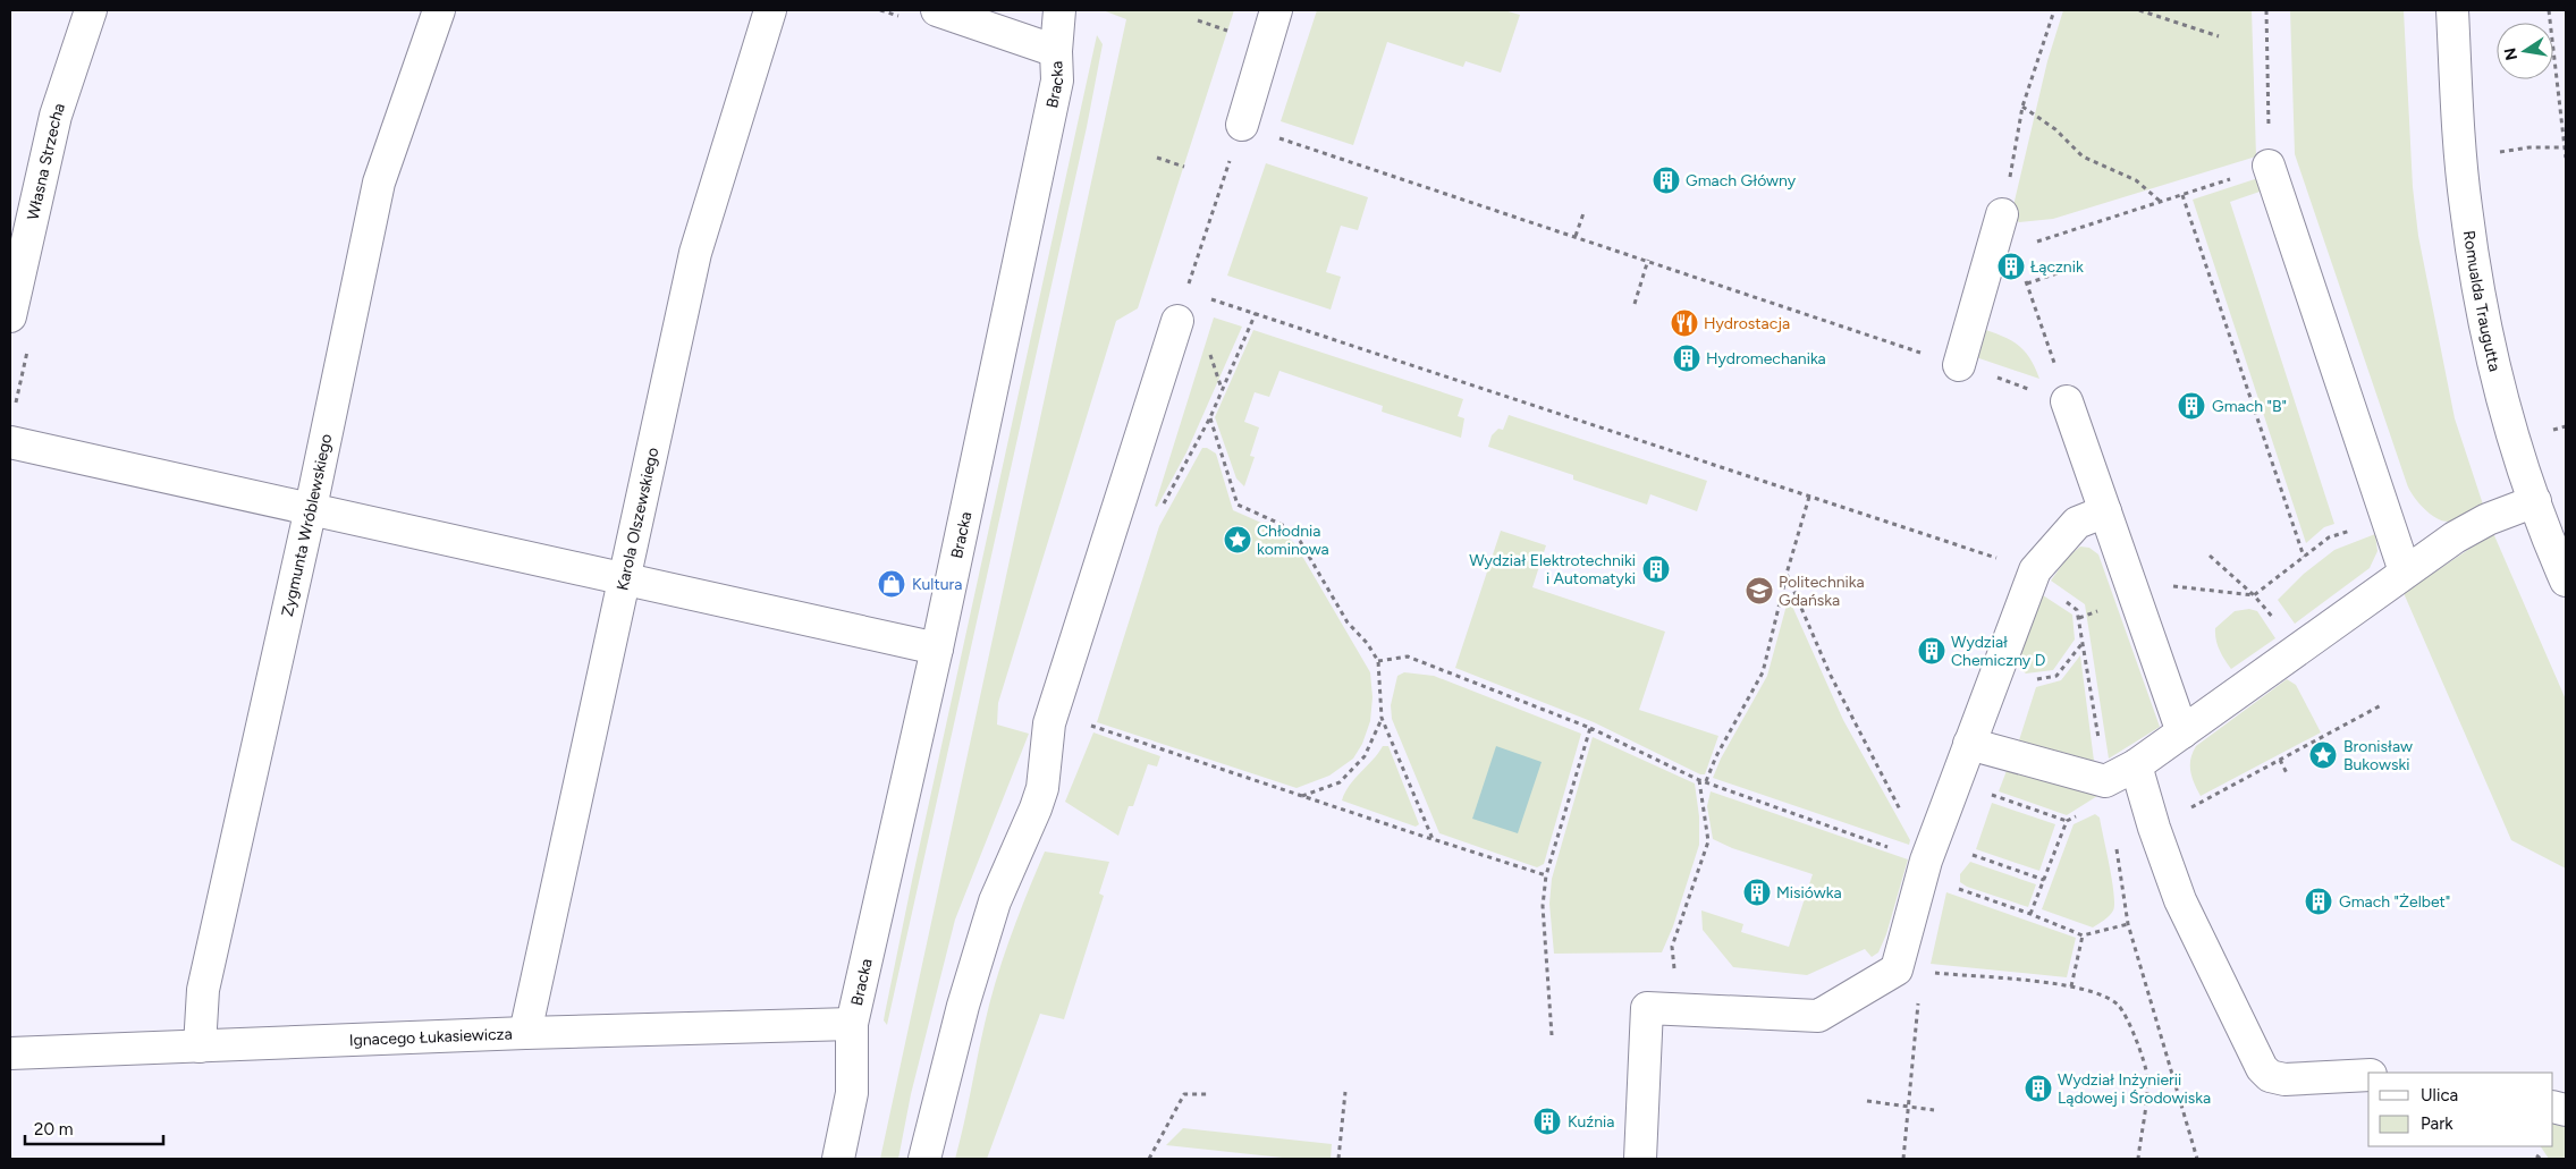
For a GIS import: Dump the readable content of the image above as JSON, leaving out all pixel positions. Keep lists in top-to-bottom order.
{
  "streets": {
    "street": [
      "Bracka",
      "Własna Strzecha",
      "Romualda Traugutta",
      "Karola Olszewskiego",
      "Zygmunta Wróblewskiego",
      "Ignacego Łukasiewicza"
    ]
  },
  "crossings": [
    ["Bracka", "Ignacego Łukasiewicza"],
    ["Karola Olszewskiego", "Ignacego Łukasiewicza"],
    ["Zygmunta Wróblewskiego", "Ignacego Łukasiewicza"]
  ],
  "places": {
    "building": [
      "Gmach Główny",
      "Łącznik",
      "Hydromechanika",
      "Gmach \"B\"",
      "Wydział Elektrotechniki i Automatyki",
      "Wydział Chemiczny D",
      "Misiówka",
      "Gmach \"Żelbet\"",
      "Wydział Inżynierii Lądowej i Środowiska",
      "Kuźnia"
    ],
    "restaurant": ["Hydrostacja"],
    "place": ["Chłodnia kominowa", "Bronisław Bukowski"],
    "shop": ["Kultura"],
    "school or university": ["Politechnika Gdańska"]
  },
  "legend": ["Ulica", "Park"],
  "scale_bar": "20 m",
  "north": "left"
}
